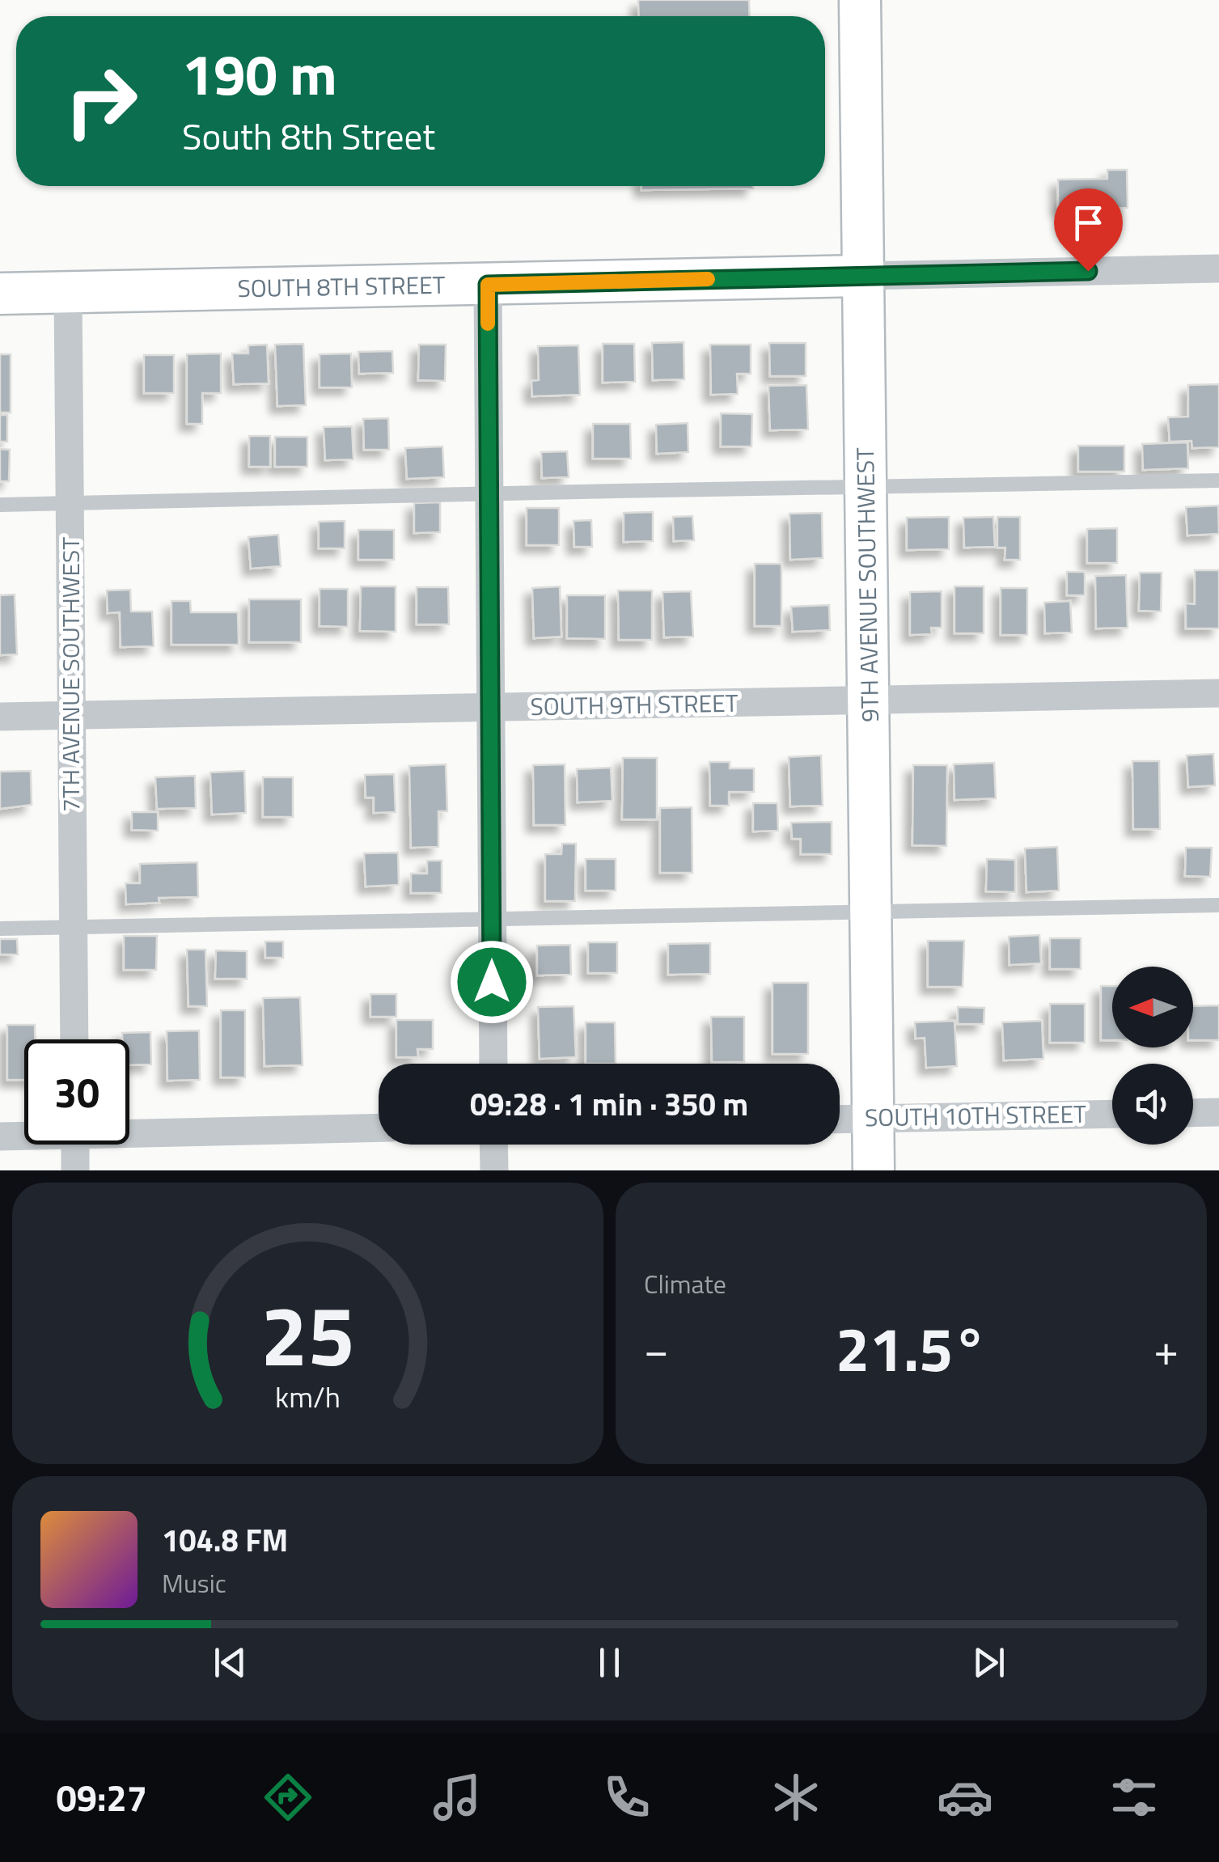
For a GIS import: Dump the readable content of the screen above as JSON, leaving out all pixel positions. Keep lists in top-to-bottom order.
{
  "streets": {
    "street": [
      "SOUTH 8TH STREET",
      "9TH AVENUE SOUTHWEST",
      "7TH AVENUE SOUTHWEST",
      "SOUTH 9TH STREET",
      "SOUTH 10TH STREET"
    ]
  },
  "crossings": [
    ["SOUTH 8TH STREET", "9TH AVENUE SOUTHWEST"],
    ["SOUTH 8TH STREET", "7TH AVENUE SOUTHWEST"],
    ["9TH AVENUE SOUTHWEST", "SOUTH 9TH STREET"],
    ["9TH AVENUE SOUTHWEST", "SOUTH 10TH STREET"],
    ["7TH AVENUE SOUTHWEST", "SOUTH 9TH STREET"]
  ],
  "north": "left",
  "page": {
    "turn": ["190 m", "South 8th Street"],
    "limit": "30",
    "trip": "09:28 · 1 min · 350 m",
    "tile": "Climate",
    "heat": ["−", "21.5°", "+"],
    "song": ["104.8 FM", "Music"],
    "tabs": "09:27",
    "gauge": ["25", "km/h"]
  }
}
